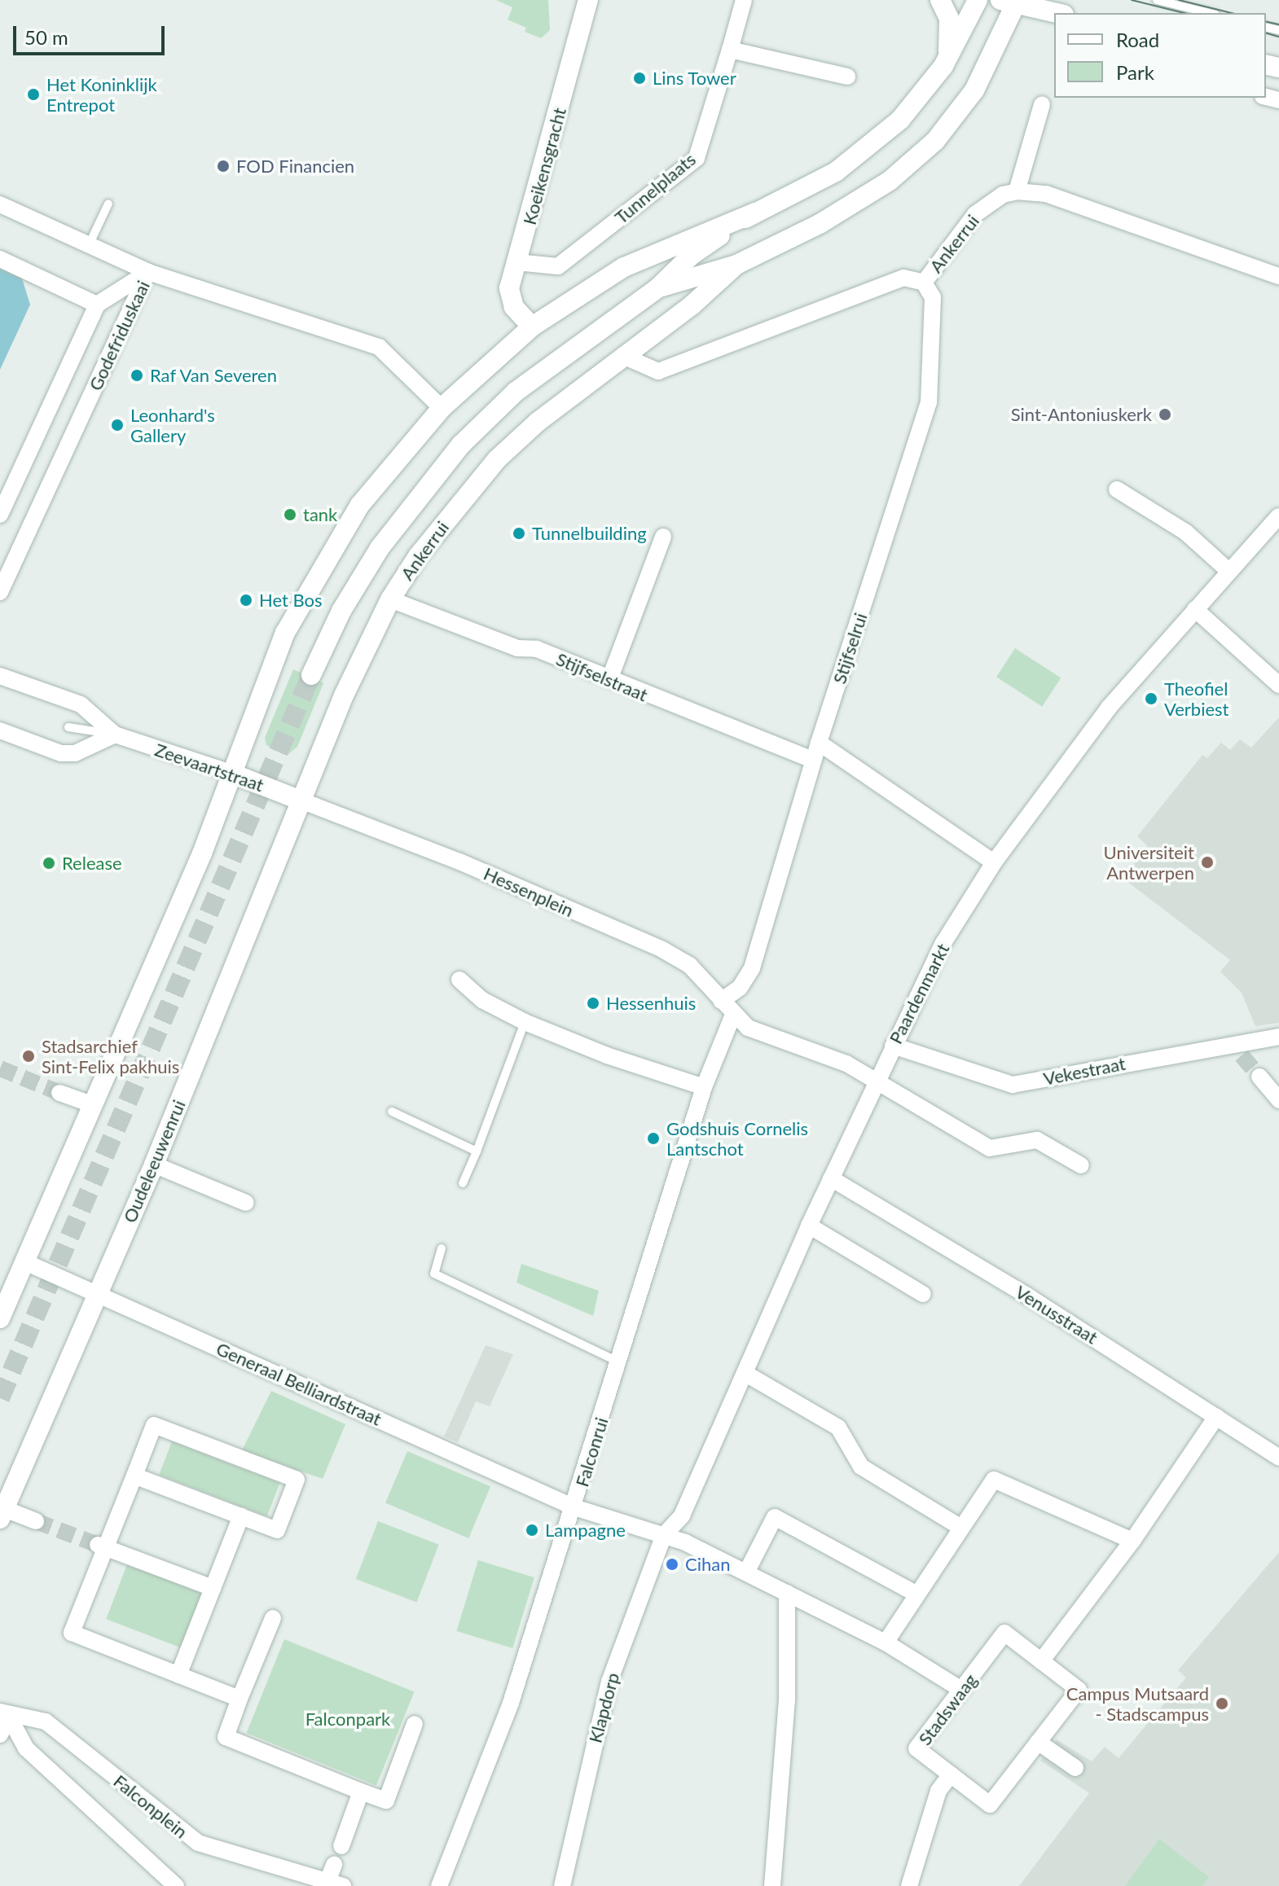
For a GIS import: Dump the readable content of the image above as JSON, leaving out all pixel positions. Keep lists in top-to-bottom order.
{
  "streets": {
    "street": [
      "Koeikensgracht",
      "Tunnelplaats",
      "Ankerrui",
      "Godefriduskaai",
      "Stijfselrui",
      "Stijfselstraat",
      "Zeevaartstraat",
      "Hessenplein",
      "Paardenmarkt",
      "Vekestraat",
      "Oudeleeuwenrui",
      "Venusstraat",
      "Generaal Belliardstraat",
      "Falconrui",
      "Klapdorp",
      "Stadswaag",
      "Falconplein"
    ]
  },
  "crossings": [
    ["Koeikensgracht", "Tunnelplaats"],
    ["Ankerrui", "Stijfselrui"],
    ["Ankerrui", "Stijfselstraat"],
    ["Ankerrui", "Zeevaartstraat"],
    ["Ankerrui", "Hessenplein"],
    ["Ankerrui", "Oudeleeuwenrui"],
    ["Stijfselrui", "Stijfselstraat"],
    ["Stijfselrui", "Hessenplein"],
    ["Zeevaartstraat", "Hessenplein"],
    ["Zeevaartstraat", "Oudeleeuwenrui"],
    ["Hessenplein", "Paardenmarkt"],
    ["Hessenplein", "Oudeleeuwenrui"],
    ["Hessenplein", "Falconrui"],
    ["Paardenmarkt", "Vekestraat"],
    ["Paardenmarkt", "Venusstraat"],
    ["Paardenmarkt", "Generaal Belliardstraat"],
    ["Paardenmarkt", "Klapdorp"],
    ["Oudeleeuwenrui", "Generaal Belliardstraat"],
    ["Generaal Belliardstraat", "Falconrui"],
    ["Generaal Belliardstraat", "Klapdorp"],
    ["Generaal Belliardstraat", "Stadswaag"]
  ],
  "parks": ["Falconpark"],
  "places": [
    "Lins Tower",
    "Het Koninklijk Entrepot",
    "FOD Financien",
    "Raf Van Severen",
    "Sint-Antoniuskerk",
    "Leonhard's Gallery",
    "tank",
    "Tunnelbuilding",
    "Het Bos",
    "Theofiel Verbiest",
    "Universiteit Antwerpen",
    "Release",
    "Hessenhuis",
    "Stadsarchief Sint-Felix pakhuis",
    "Godshuis Cornelis Lantschot",
    "Lampagne",
    "Cihan",
    "Campus Mutsaard - Stadscampus"
  ],
  "legend": ["Road", "Park"],
  "scale_bar": "50 m"
}
